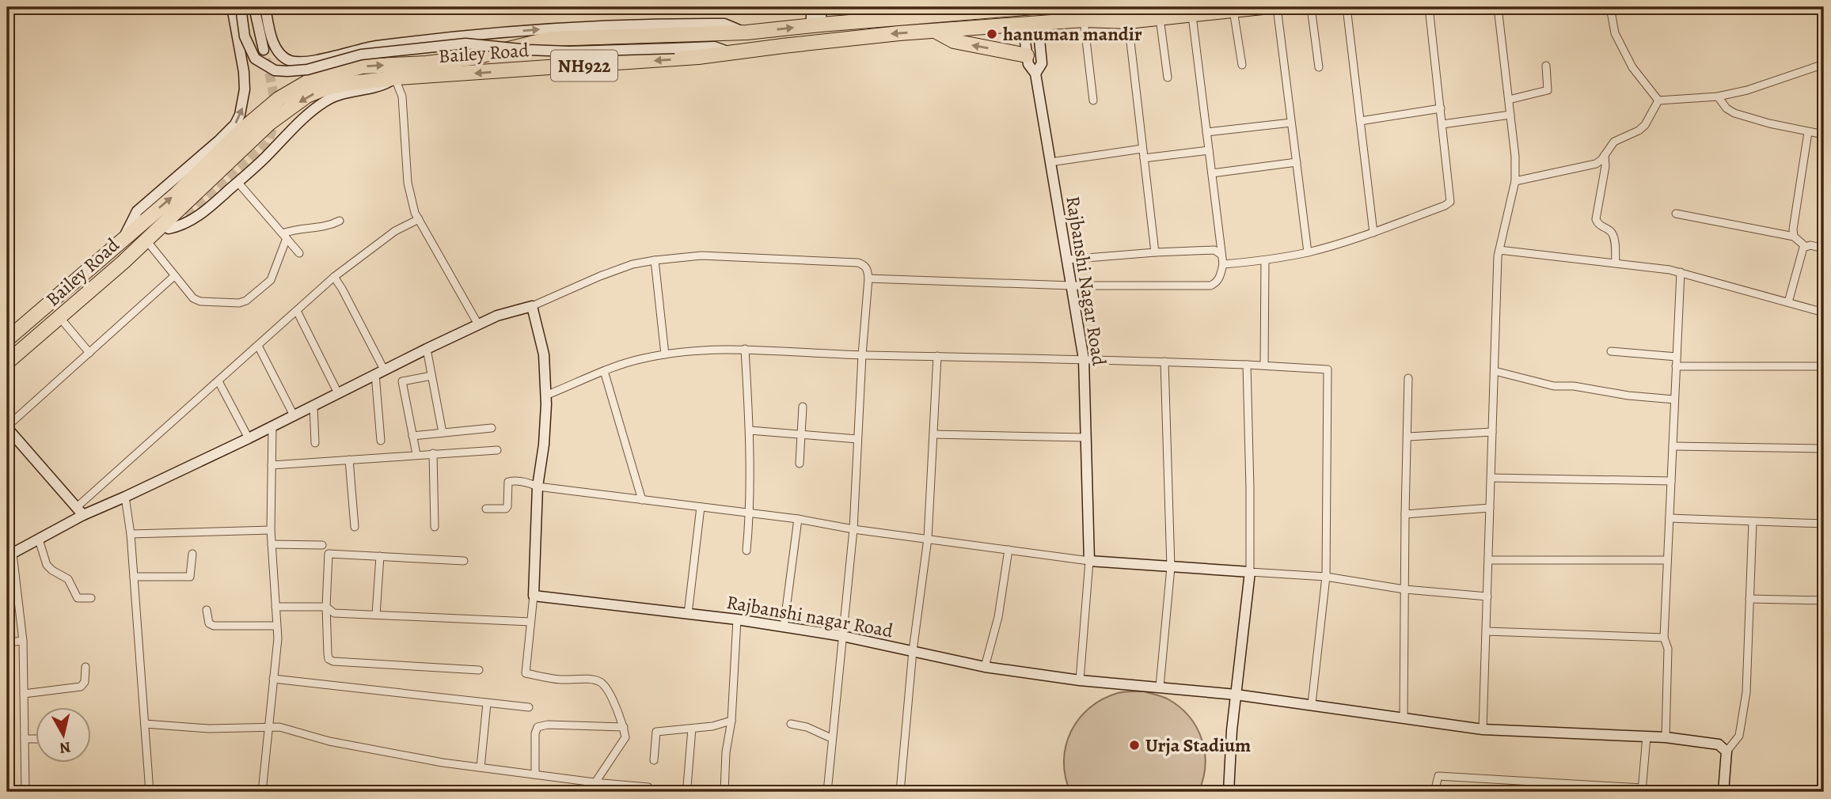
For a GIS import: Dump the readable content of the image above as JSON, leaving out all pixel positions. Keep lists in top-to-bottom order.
{
  "streets": {
    "highway": ["Bailey Road", "NH922"],
    "street": ["Rajbanshi Nagar Road", "Rajbanshi nagar Road"]
  },
  "crossings": [
    ["Bailey Road", "Rajbanshi Nagar Road"]
  ],
  "places": ["hanuman mandir", "Urja Stadium"],
  "north": "bottom"
}
